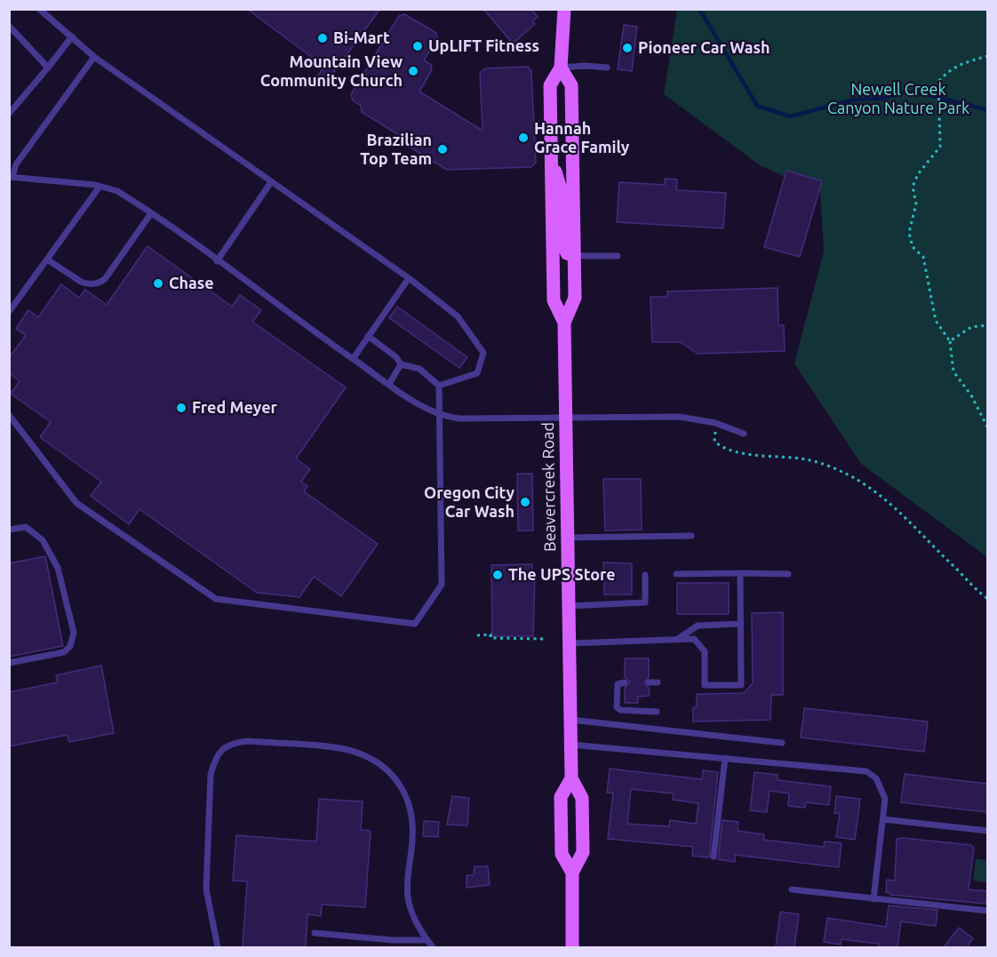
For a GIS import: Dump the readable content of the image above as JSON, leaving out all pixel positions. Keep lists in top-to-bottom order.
{
  "streets": {
    "main road": ["Beavercreek Road"]
  },
  "parks": ["Newell Creek Canyon Nature Park"],
  "places": [
    "Bi-Mart",
    "UpLIFT Fitness",
    "Pioneer Car Wash",
    "Mountain View Community Church",
    "Hannah Grace Family",
    "Brazilian Top Team",
    "Chase",
    "Fred Meyer",
    "Oregon City Car Wash",
    "The UPS Store"
  ]
}
